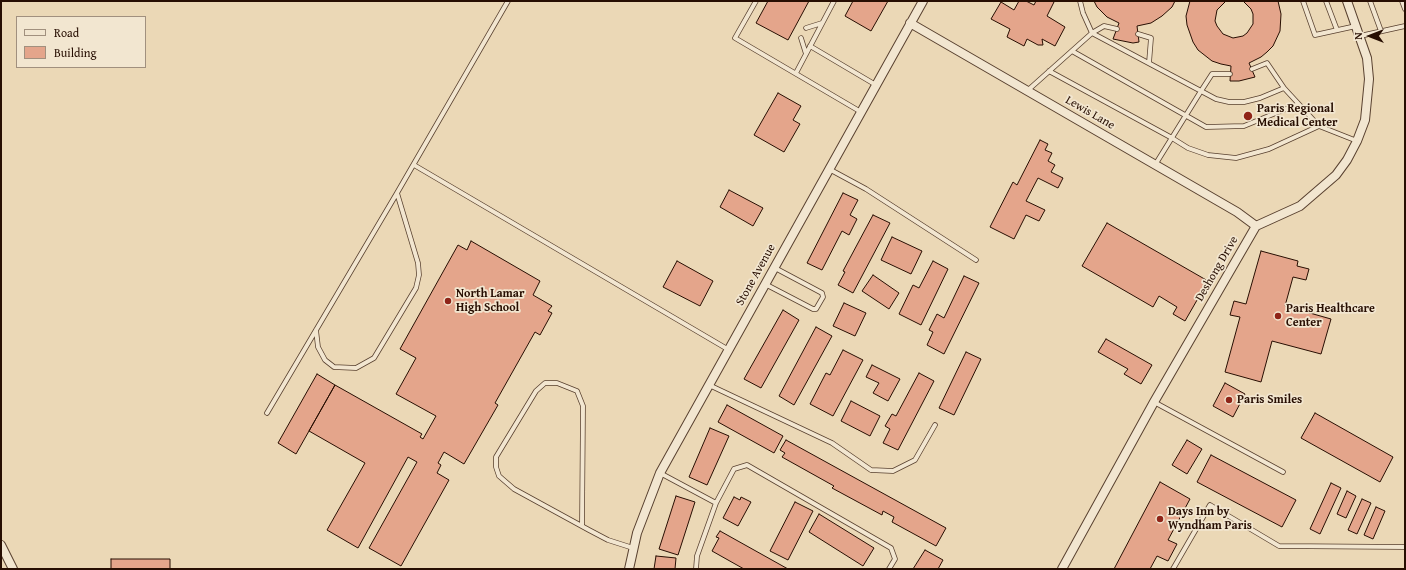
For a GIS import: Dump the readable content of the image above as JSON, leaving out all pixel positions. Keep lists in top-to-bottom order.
{
  "streets": {
    "street": ["Lewis Lane", "Deshong Drive", "Stone Avenue"]
  },
  "crossings": [
    ["Lewis Lane", "Deshong Drive"],
    ["Lewis Lane", "Stone Avenue"]
  ],
  "places": [
    "Paris Regional Medical Center",
    "North Lamar High School",
    "Paris Healthcare Center",
    "Paris Smiles",
    "Days Inn by Wyndham Paris"
  ],
  "legend": ["Road", "Building"],
  "north": "left"
}
